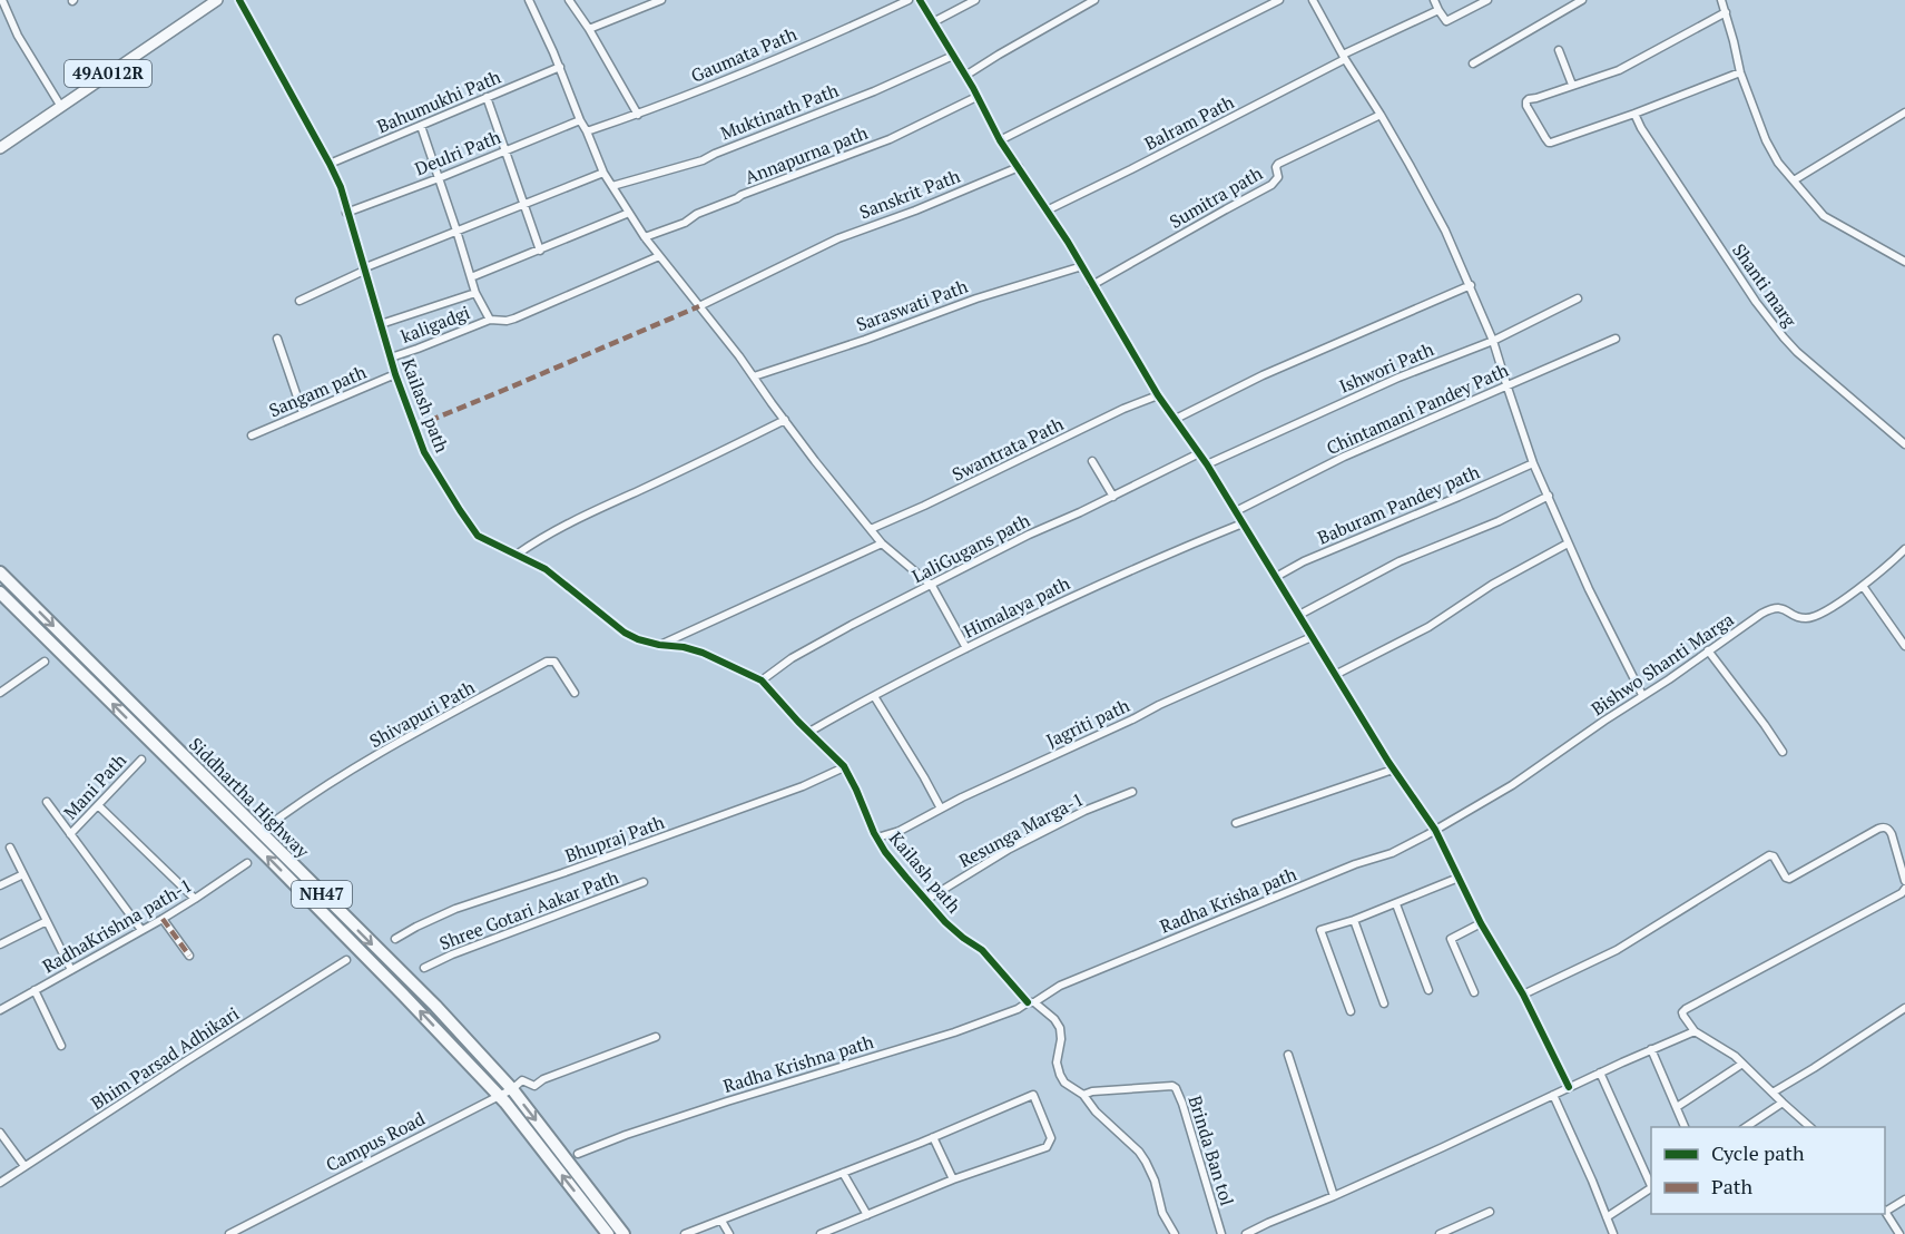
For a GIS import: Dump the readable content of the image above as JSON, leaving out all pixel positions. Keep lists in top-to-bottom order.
{
  "streets": {
    "highway": ["Siddhartha Highway", "NH47"],
    "main road": ["49A012R"],
    "street": [
      "Gaumata Path",
      "Bahumukhi Path",
      "Muktinath Path",
      "Balram Path",
      "Deulri Path",
      "Annapurna path",
      "Sanskrit Path",
      "Sumitra path",
      "Shanti marg",
      "Saraswati Path",
      "kaligadgi",
      "Ishwori Path",
      "Sangam path",
      "Kailash path",
      "Chintamani Pandey Path",
      "Swantrata Path",
      "Baburam Pandey path",
      "LaliGugans path",
      "Himalaya path",
      "Bishwo Shanti Marga",
      "Shivapuri Path",
      "Jagriti path",
      "Mani Path",
      "Resunga Marga-1",
      "Bhupraj Path",
      "Radha Krisha path",
      "Shree Gotari Aakar Path",
      "RadhaKrishna path-1",
      "Bhim Parsad Adhikari",
      "Radha Krishna path",
      "Campus Road",
      "Brinda Ban tol"
    ]
  },
  "crossings": [
    ["Bahumukhi Path", "Kailash path"],
    ["Deulri Path", "Kailash path"],
    ["kaligadgi", "Kailash path"],
    ["Sangam path", "Kailash path"],
    ["Kailash path", "LaliGugans path"],
    ["Kailash path", "Himalaya path"],
    ["Kailash path", "Jagriti path"],
    ["Kailash path", "Resunga Marga-1"],
    ["Kailash path", "Bhupraj Path"],
    ["Kailash path", "Radha Krisha path"],
    ["Kailash path", "Radha Krishna path"],
    ["Kailash path", "Brinda Ban tol"],
    ["Bishwo Shanti Marga", "Radha Krisha path"],
    ["Siddhartha Highway", "Campus Road"],
    ["Radha Krisha path", "Radha Krishna path"]
  ],
  "legend": ["Cycle path", "Path"]
}
